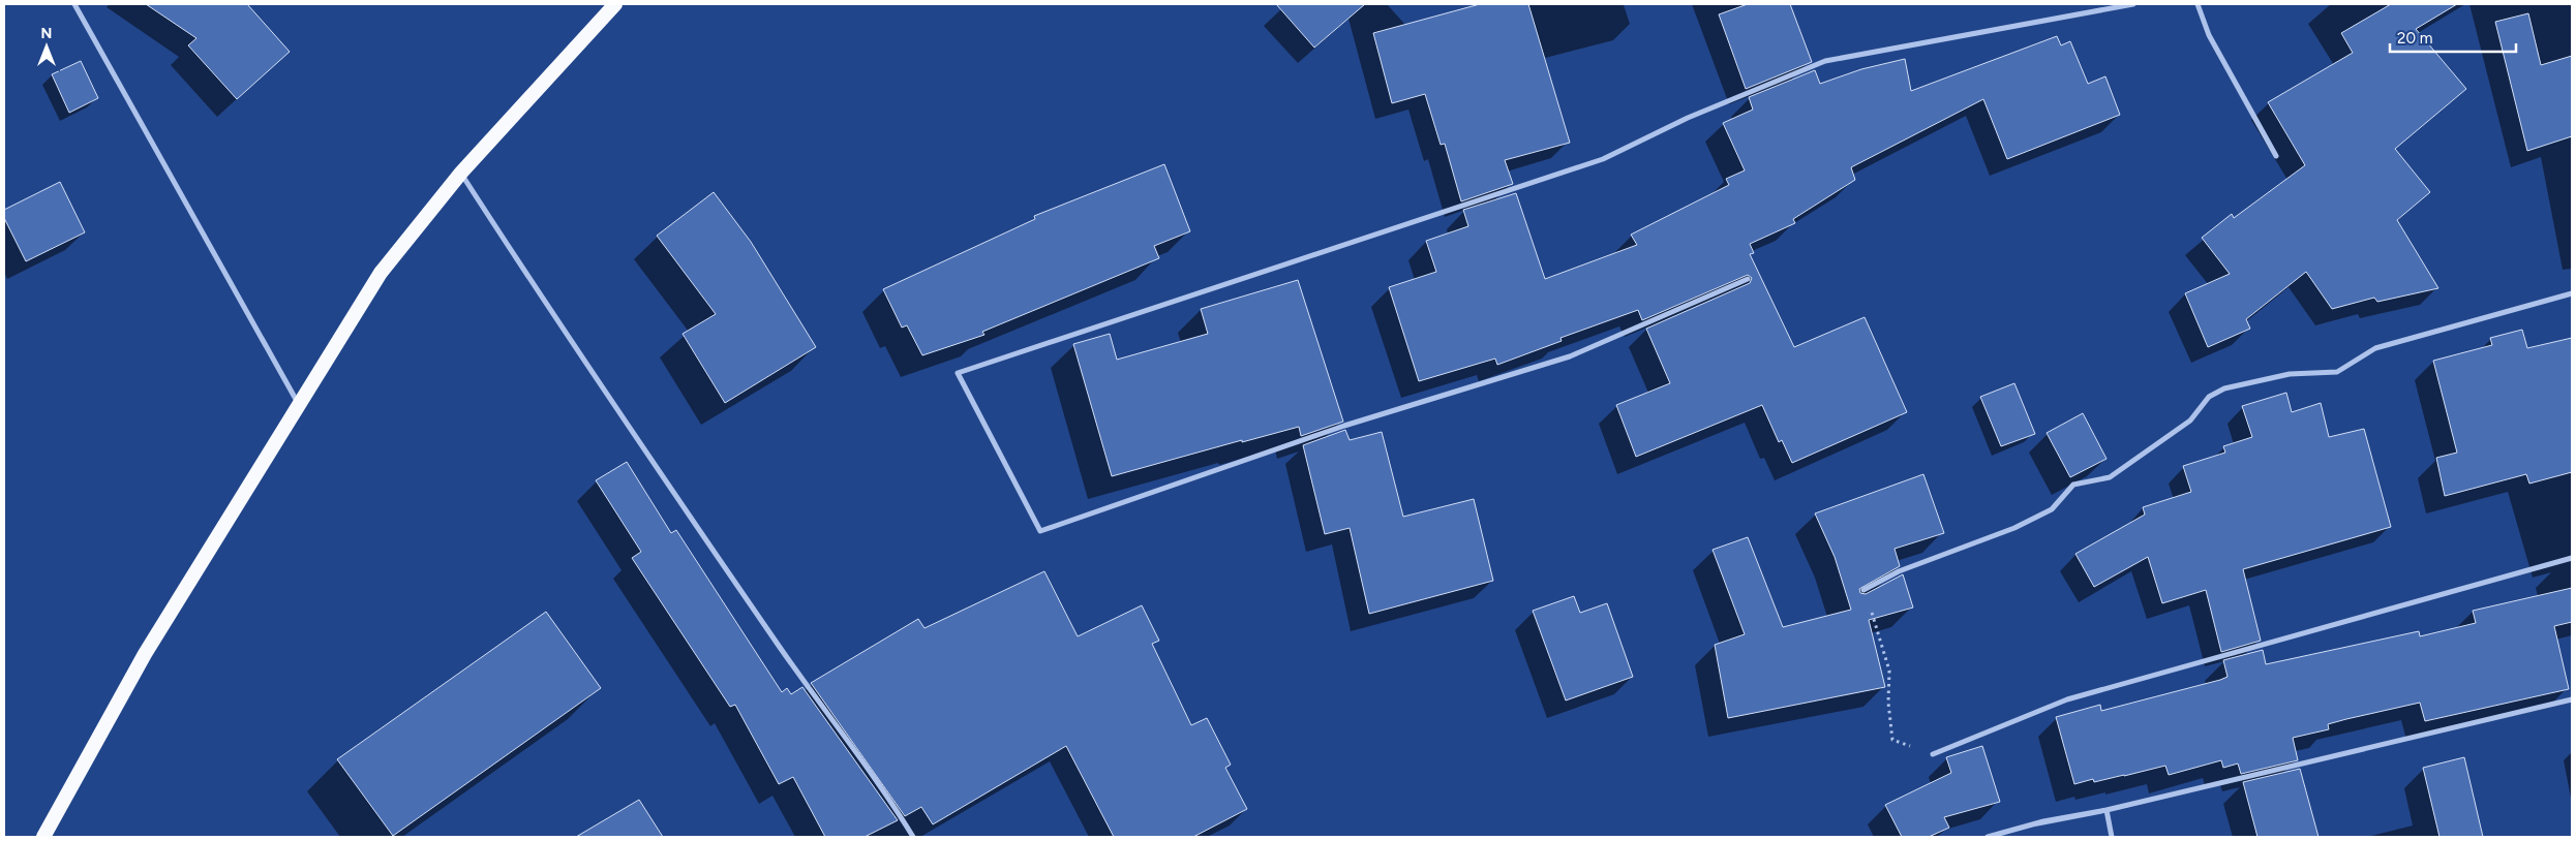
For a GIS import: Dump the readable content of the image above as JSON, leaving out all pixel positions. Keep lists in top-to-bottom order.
{
  "scale_bar": "20 m",
  "north": "top"
}
